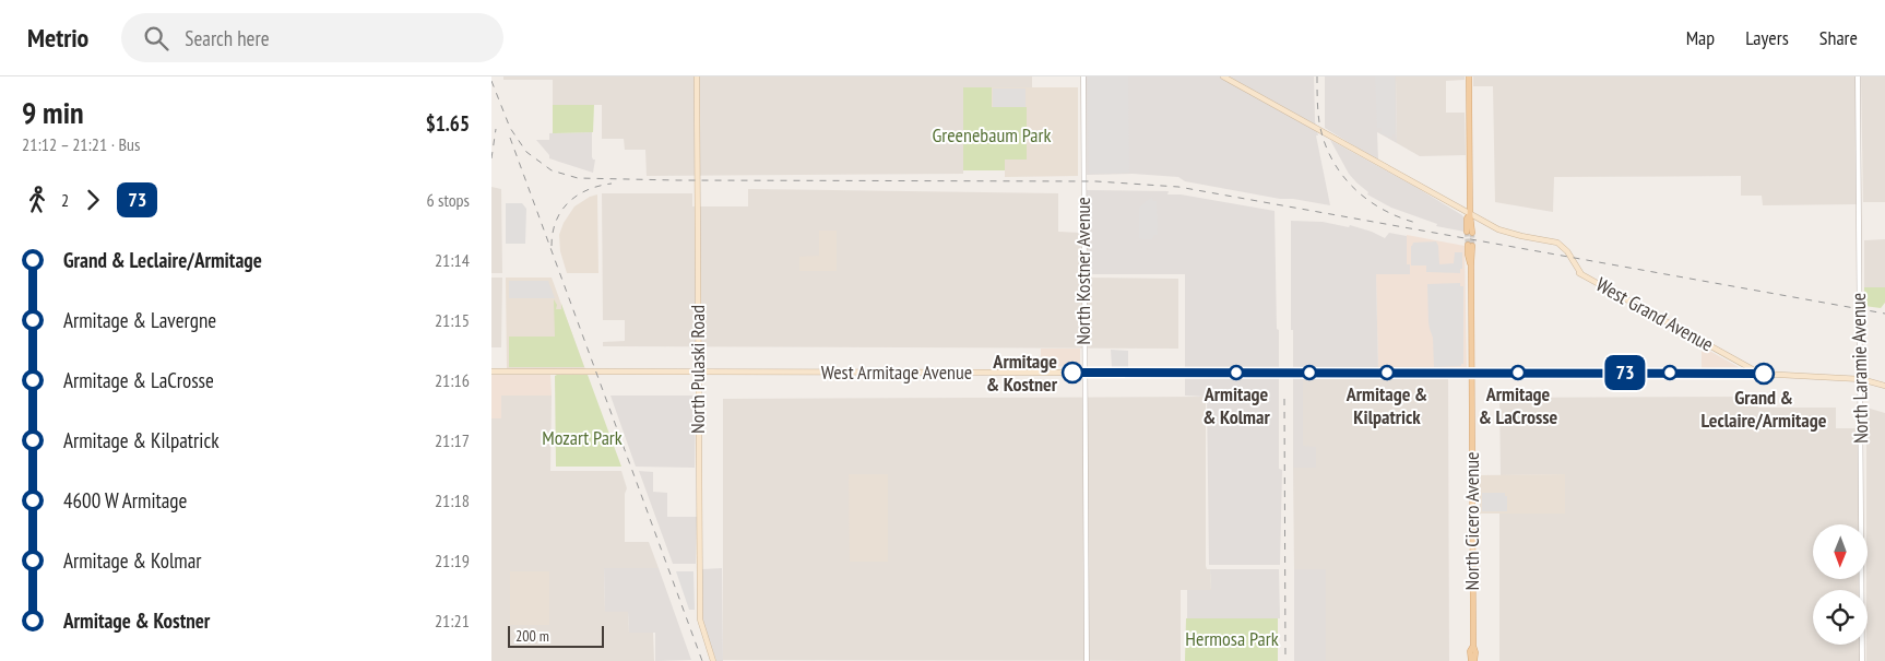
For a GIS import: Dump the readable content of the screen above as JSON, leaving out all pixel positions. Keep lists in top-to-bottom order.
{
  "streets": {
    "main road": [
      "West Grand Avenue",
      "North Pulaski Road",
      "West Armitage Avenue",
      "North Cicero Avenue"
    ],
    "street": ["North Kostner Avenue", "North Laramie Avenue"]
  },
  "crossings": [
    ["North Kostner Avenue", "West Armitage Avenue"],
    ["West Grand Avenue", "North Laramie Avenue"],
    ["West Grand Avenue", "West Armitage Avenue"],
    ["North Pulaski Road", "West Armitage Avenue"],
    ["West Armitage Avenue", "North Cicero Avenue"]
  ],
  "parks": ["Greenebaum Park", "Mozart Park", "Hermosa Park"],
  "places": [
    "Armitage & Kostner",
    "Armitage & Kolmar",
    "Armitage & Kilpatrick",
    "Armitage & LaCrosse",
    "Grand & Leclaire/Armitage"
  ],
  "lines": ["bus line 73"],
  "scale_bar": "200 m",
  "north": "bottom",
  "page": {
    "header": "Metrio",
    "search": "Search here",
    "nav": ["Map", "Layers", "Share"],
    "heading": ["9 min", "21:12 – 21:21 · Bus", "$1.65"],
    "on_map": "73",
    "legs": ["2", "73", "6 stops"],
    "list": [
      {
        "name": "Grand & Leclaire/Armitage",
        "value": "21:14"
      },
      {
        "name": "Armitage & Lavergne",
        "value": "21:15"
      },
      {
        "name": "Armitage & LaCrosse",
        "value": "21:16"
      },
      {
        "name": "Armitage & Kilpatrick",
        "value": "21:17"
      },
      {
        "name": "4600 W Armitage",
        "value": "21:18"
      },
      {
        "name": "Armitage & Kolmar",
        "value": "21:19"
      },
      {
        "name": "Armitage & Kostner",
        "value": "21:21"
      }
    ],
    "scale": "200 m"
  }
}
